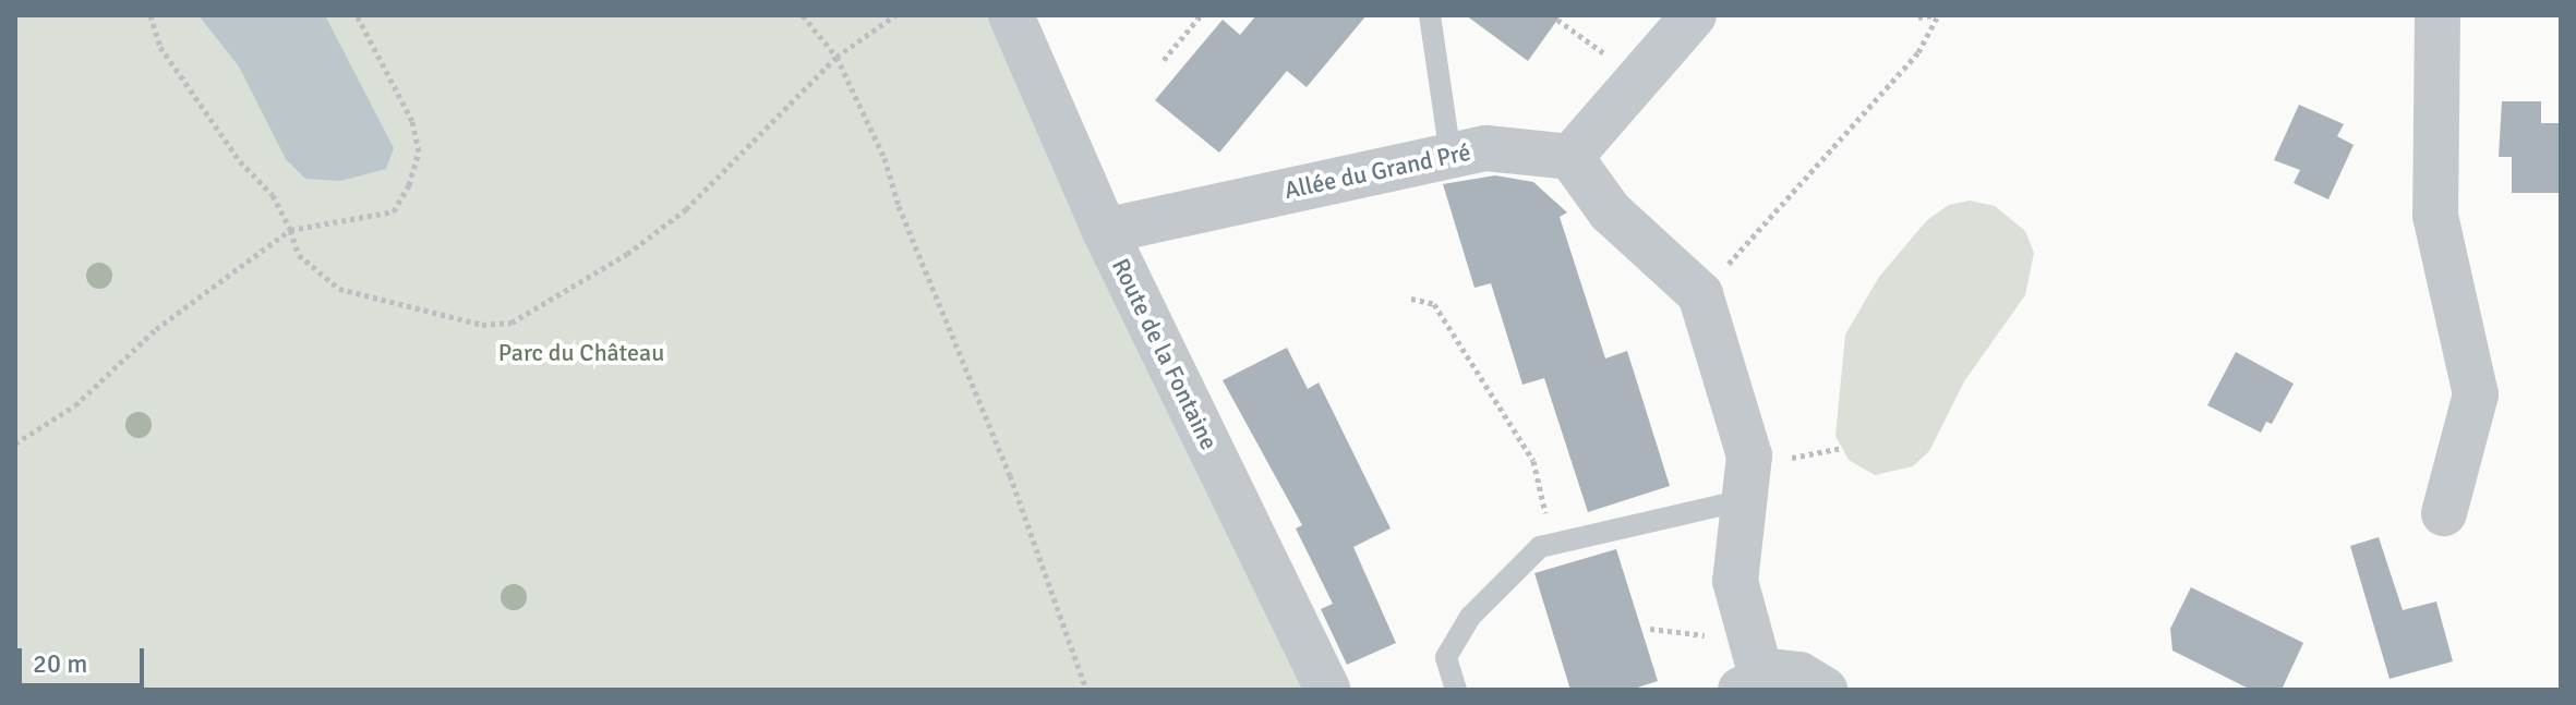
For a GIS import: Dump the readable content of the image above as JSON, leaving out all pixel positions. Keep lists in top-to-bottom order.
{
  "streets": {
    "street": ["Allée du Grand Pré", "Route de la Fontaine"]
  },
  "crossings": [
    ["Allée du Grand Pré", "Route de la Fontaine"]
  ],
  "parks": ["Parc du Château"],
  "scale_bar": "20 m"
}
